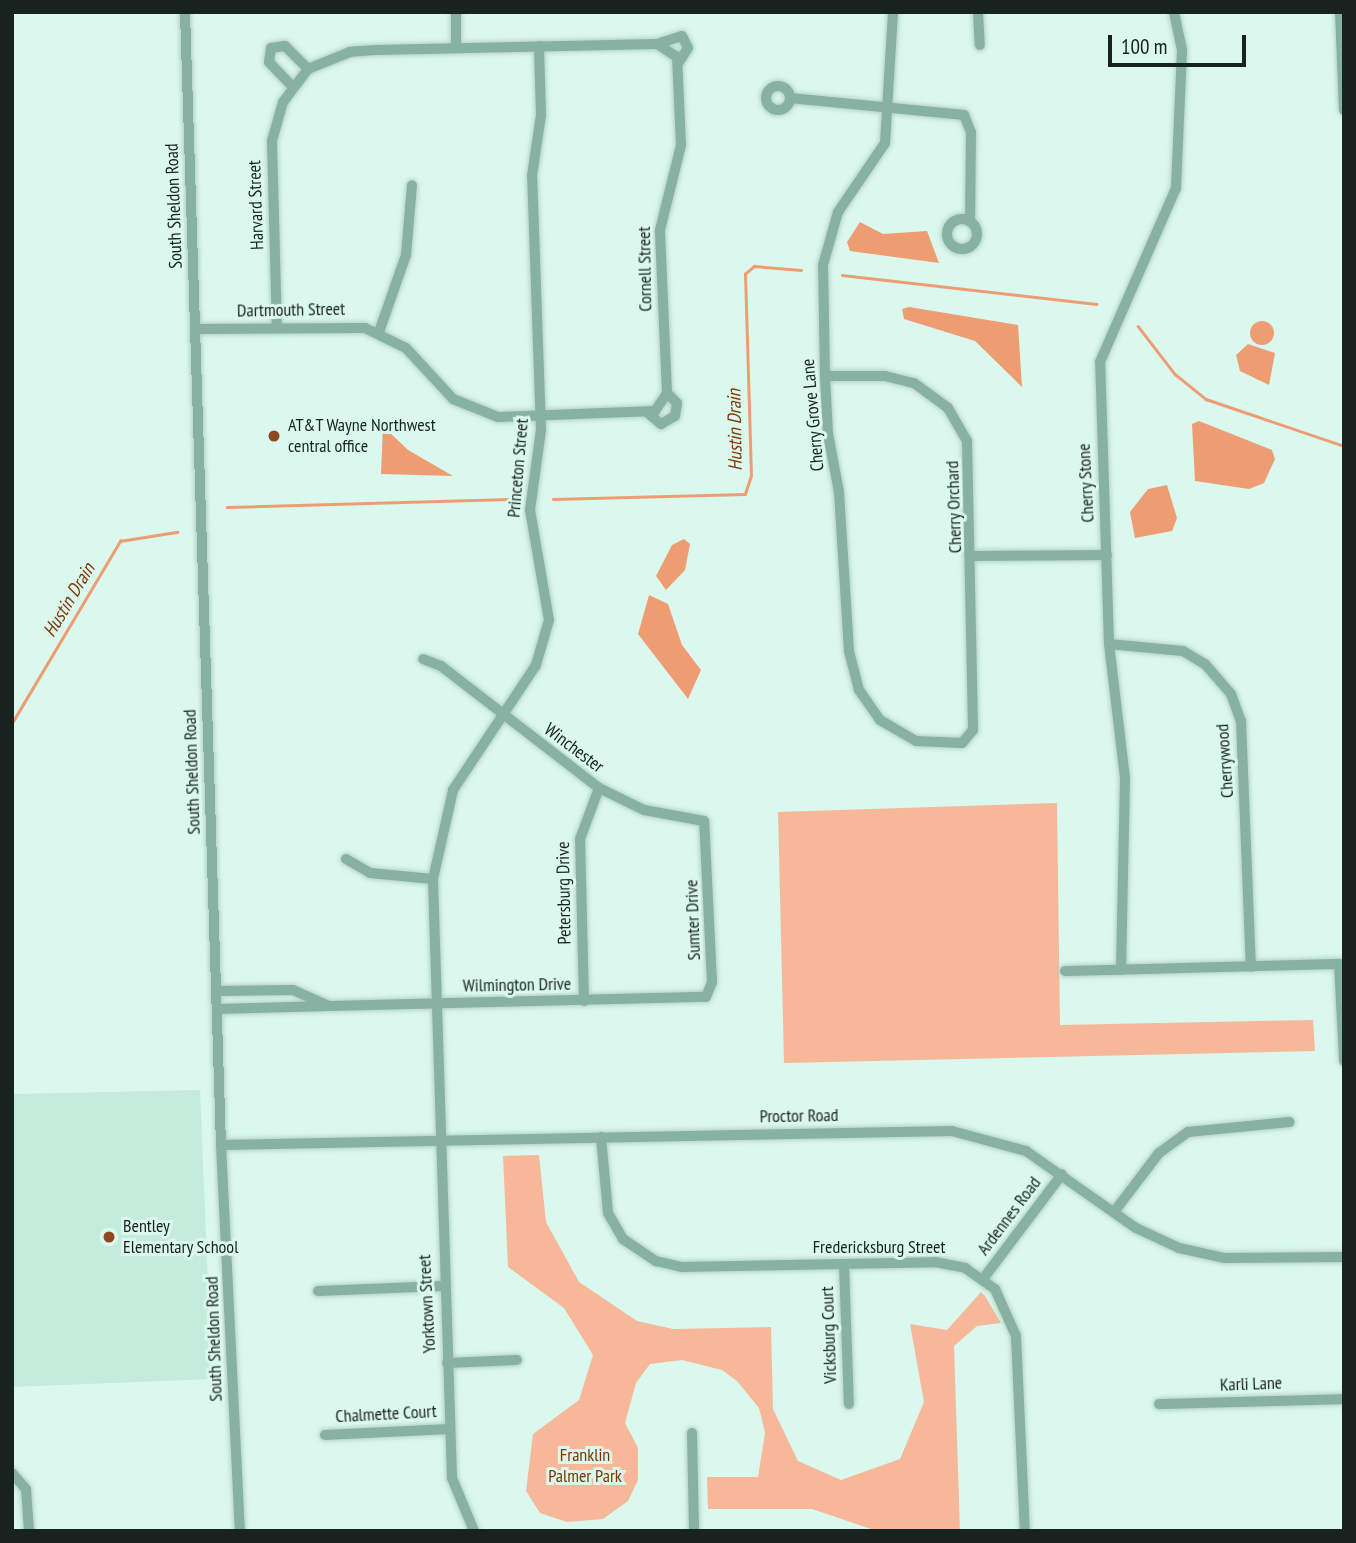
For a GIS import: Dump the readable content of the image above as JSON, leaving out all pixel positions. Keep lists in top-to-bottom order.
{
  "streets": {
    "street": [
      "Harvard Street",
      "South Sheldon Road",
      "Cornell Street",
      "Dartmouth Street",
      "Cherry Grove Lane",
      "Princeton Street",
      "Cherry Stone",
      "Cherry Orchard",
      "Winchester",
      "Cherrywood",
      "Petersburg Drive",
      "Sumter Drive",
      "Wilmington Drive",
      "Proctor Road",
      "Ardennes Road",
      "Fredericksburg Street",
      "Yorktown Street",
      "Vicksburg Court",
      "Karli Lane",
      "Chalmette Court"
    ]
  },
  "crossings": [
    ["Harvard Street", "Cornell Street"],
    ["Harvard Street", "Dartmouth Street"],
    ["Harvard Street", "Princeton Street"],
    ["South Sheldon Road", "Dartmouth Street"],
    ["South Sheldon Road", "Wilmington Drive"],
    ["South Sheldon Road", "Proctor Road"],
    ["Cornell Street", "Dartmouth Street"],
    ["Dartmouth Street", "Princeton Street"],
    ["Cherry Grove Lane", "Cherry Orchard"],
    ["Princeton Street", "Winchester"],
    ["Princeton Street", "Wilmington Drive"],
    ["Princeton Street", "Yorktown Street"],
    ["Cherry Stone", "Cherrywood"],
    ["Winchester", "Petersburg Drive"],
    ["Winchester", "Sumter Drive"],
    ["Petersburg Drive", "Wilmington Drive"],
    ["Sumter Drive", "Wilmington Drive"],
    ["Proctor Road", "Ardennes Road"],
    ["Proctor Road", "Fredericksburg Street"],
    ["Proctor Road", "Yorktown Street"],
    ["Ardennes Road", "Fredericksburg Street"],
    ["Fredericksburg Street", "Vicksburg Court"],
    ["Yorktown Street", "Chalmette Court"]
  ],
  "water": ["Hustin Drain"],
  "parks": ["Franklin Palmer Park"],
  "places": ["AT&T Wayne Northwest central office", "Bentley Elementary School"],
  "scale_bar": "100 m"
}
